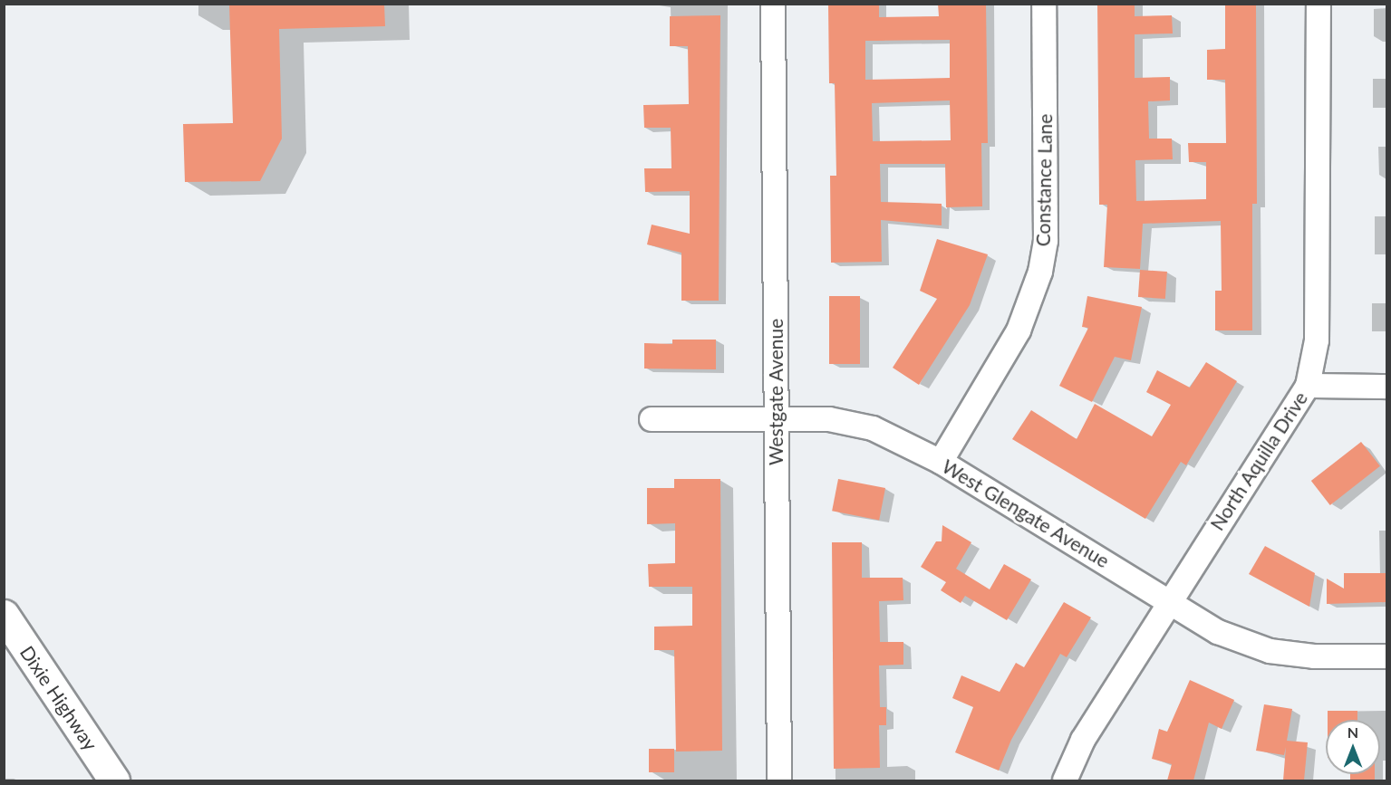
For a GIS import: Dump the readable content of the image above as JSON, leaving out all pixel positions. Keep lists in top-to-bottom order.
{
  "streets": {
    "main road": ["Dixie Highway"],
    "street": [
      "Constance Lane",
      "Westgate Avenue",
      "North Aquilla Drive",
      "West Glengate Avenue"
    ]
  },
  "crossings": [
    ["Constance Lane", "West Glengate Avenue"],
    ["Westgate Avenue", "West Glengate Avenue"],
    ["North Aquilla Drive", "West Glengate Avenue"]
  ],
  "north": "top"
}
